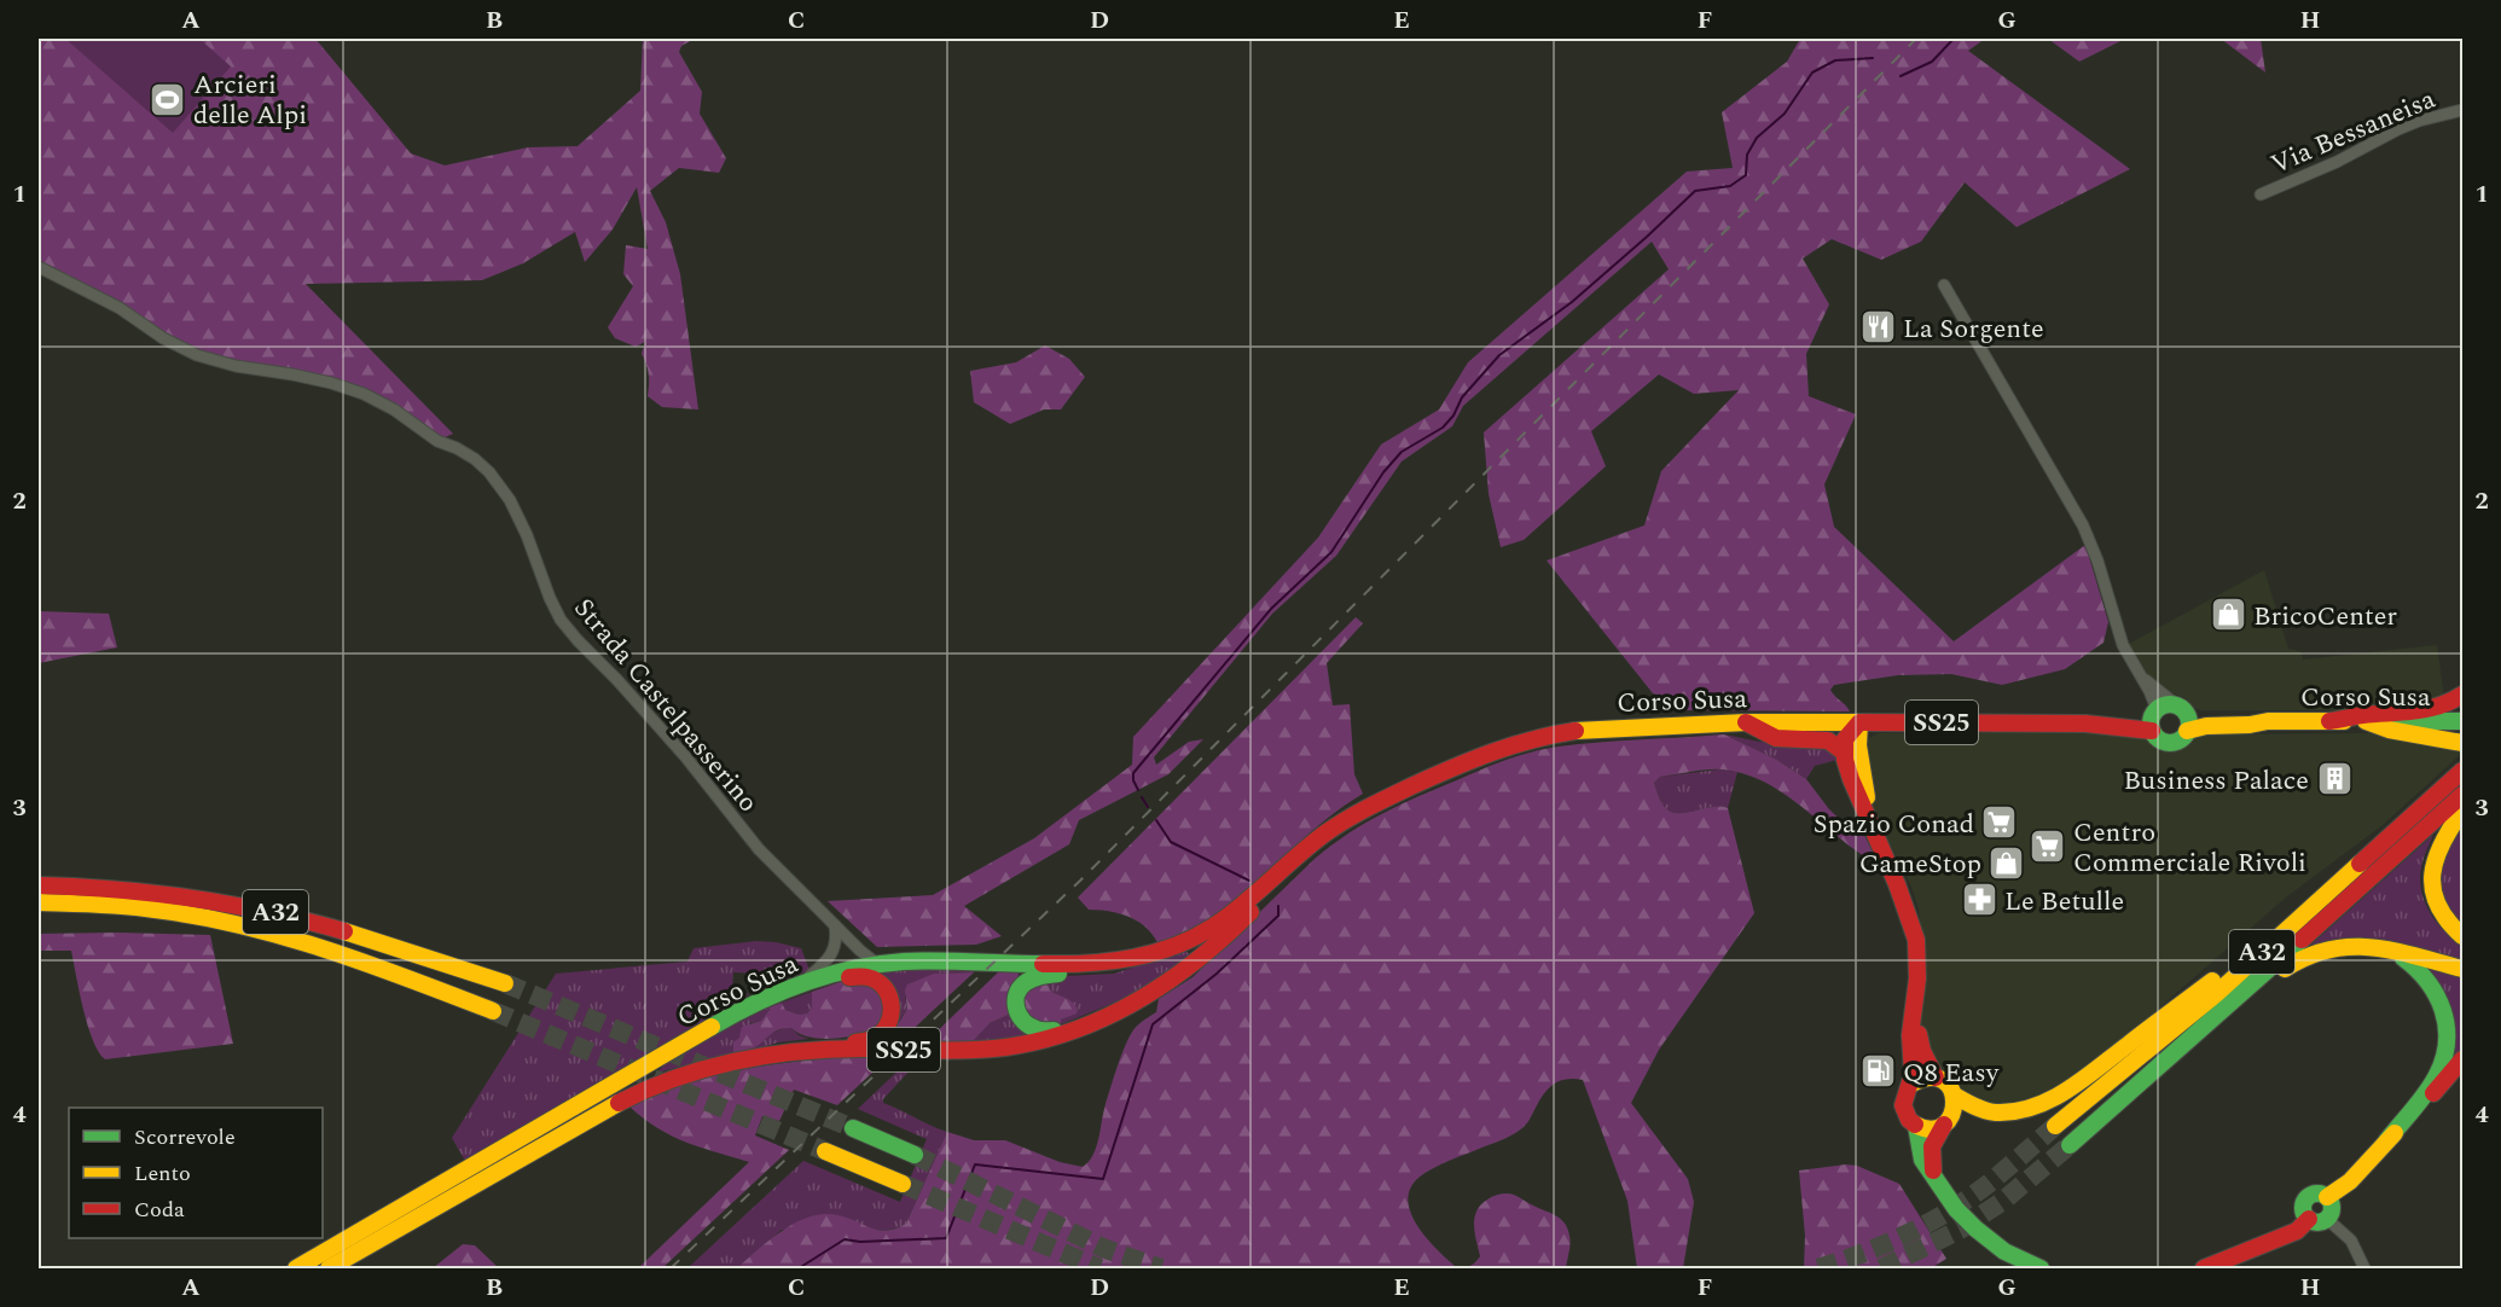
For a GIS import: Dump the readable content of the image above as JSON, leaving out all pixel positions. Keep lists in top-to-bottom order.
{
  "streets": {
    "main road": ["Corso Susa", "SS25", "A32"],
    "street": ["Via Bessaneisa", "Strada Castelpasserino"]
  },
  "crossings": [
    ["Corso Susa", "Strada Castelpasserino"],
    ["Corso Susa", "SS25"]
  ],
  "places": {
    "sports": ["Arcieri delle Alpi"],
    "restaurant": ["La Sorgente"],
    "shop": ["BricoCenter", "GameStop"],
    "building": ["Business Palace"],
    "supermarket": ["Spazio Conad", "Centro Commerciale Rivoli"],
    "pharmacy": ["Le Betulle"],
    "fuel station": ["Q8 Easy"]
  },
  "legend": ["Scorrevole", "Lento", "Coda"],
  "grid": {
    "columns": [
      "A",
      "B",
      "C",
      "D",
      "E",
      "F",
      "G",
      "H"
    ],
    "rows": [
      "1",
      "2",
      "3",
      "4"
    ]
  }
}
